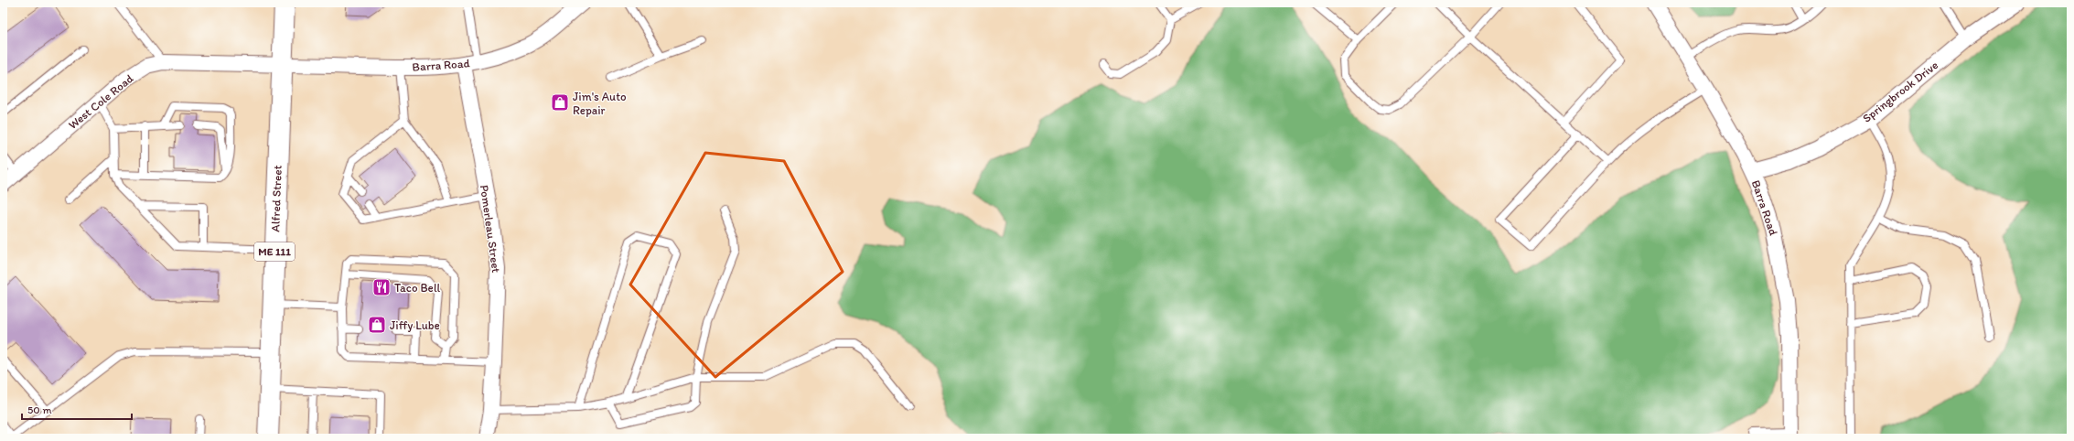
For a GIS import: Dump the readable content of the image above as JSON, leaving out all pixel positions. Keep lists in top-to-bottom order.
{
  "streets": {
    "main road": ["Alfred Street", "ME 111"],
    "street": [
      "Barra Road",
      "Springbrook Drive",
      "West Cole Road",
      "Pomerleau Street"
    ]
  },
  "crossings": [
    ["Barra Road", "Springbrook Drive"],
    ["Barra Road", "West Cole Road"],
    ["Barra Road", "Alfred Street"],
    ["Barra Road", "Pomerleau Street"],
    ["West Cole Road", "Alfred Street"]
  ],
  "places": {
    "shop": ["Jim's Auto Repair", "Jiffy Lube"],
    "restaurant": ["Taco Bell"]
  },
  "scale_bar": "50 m"
}
